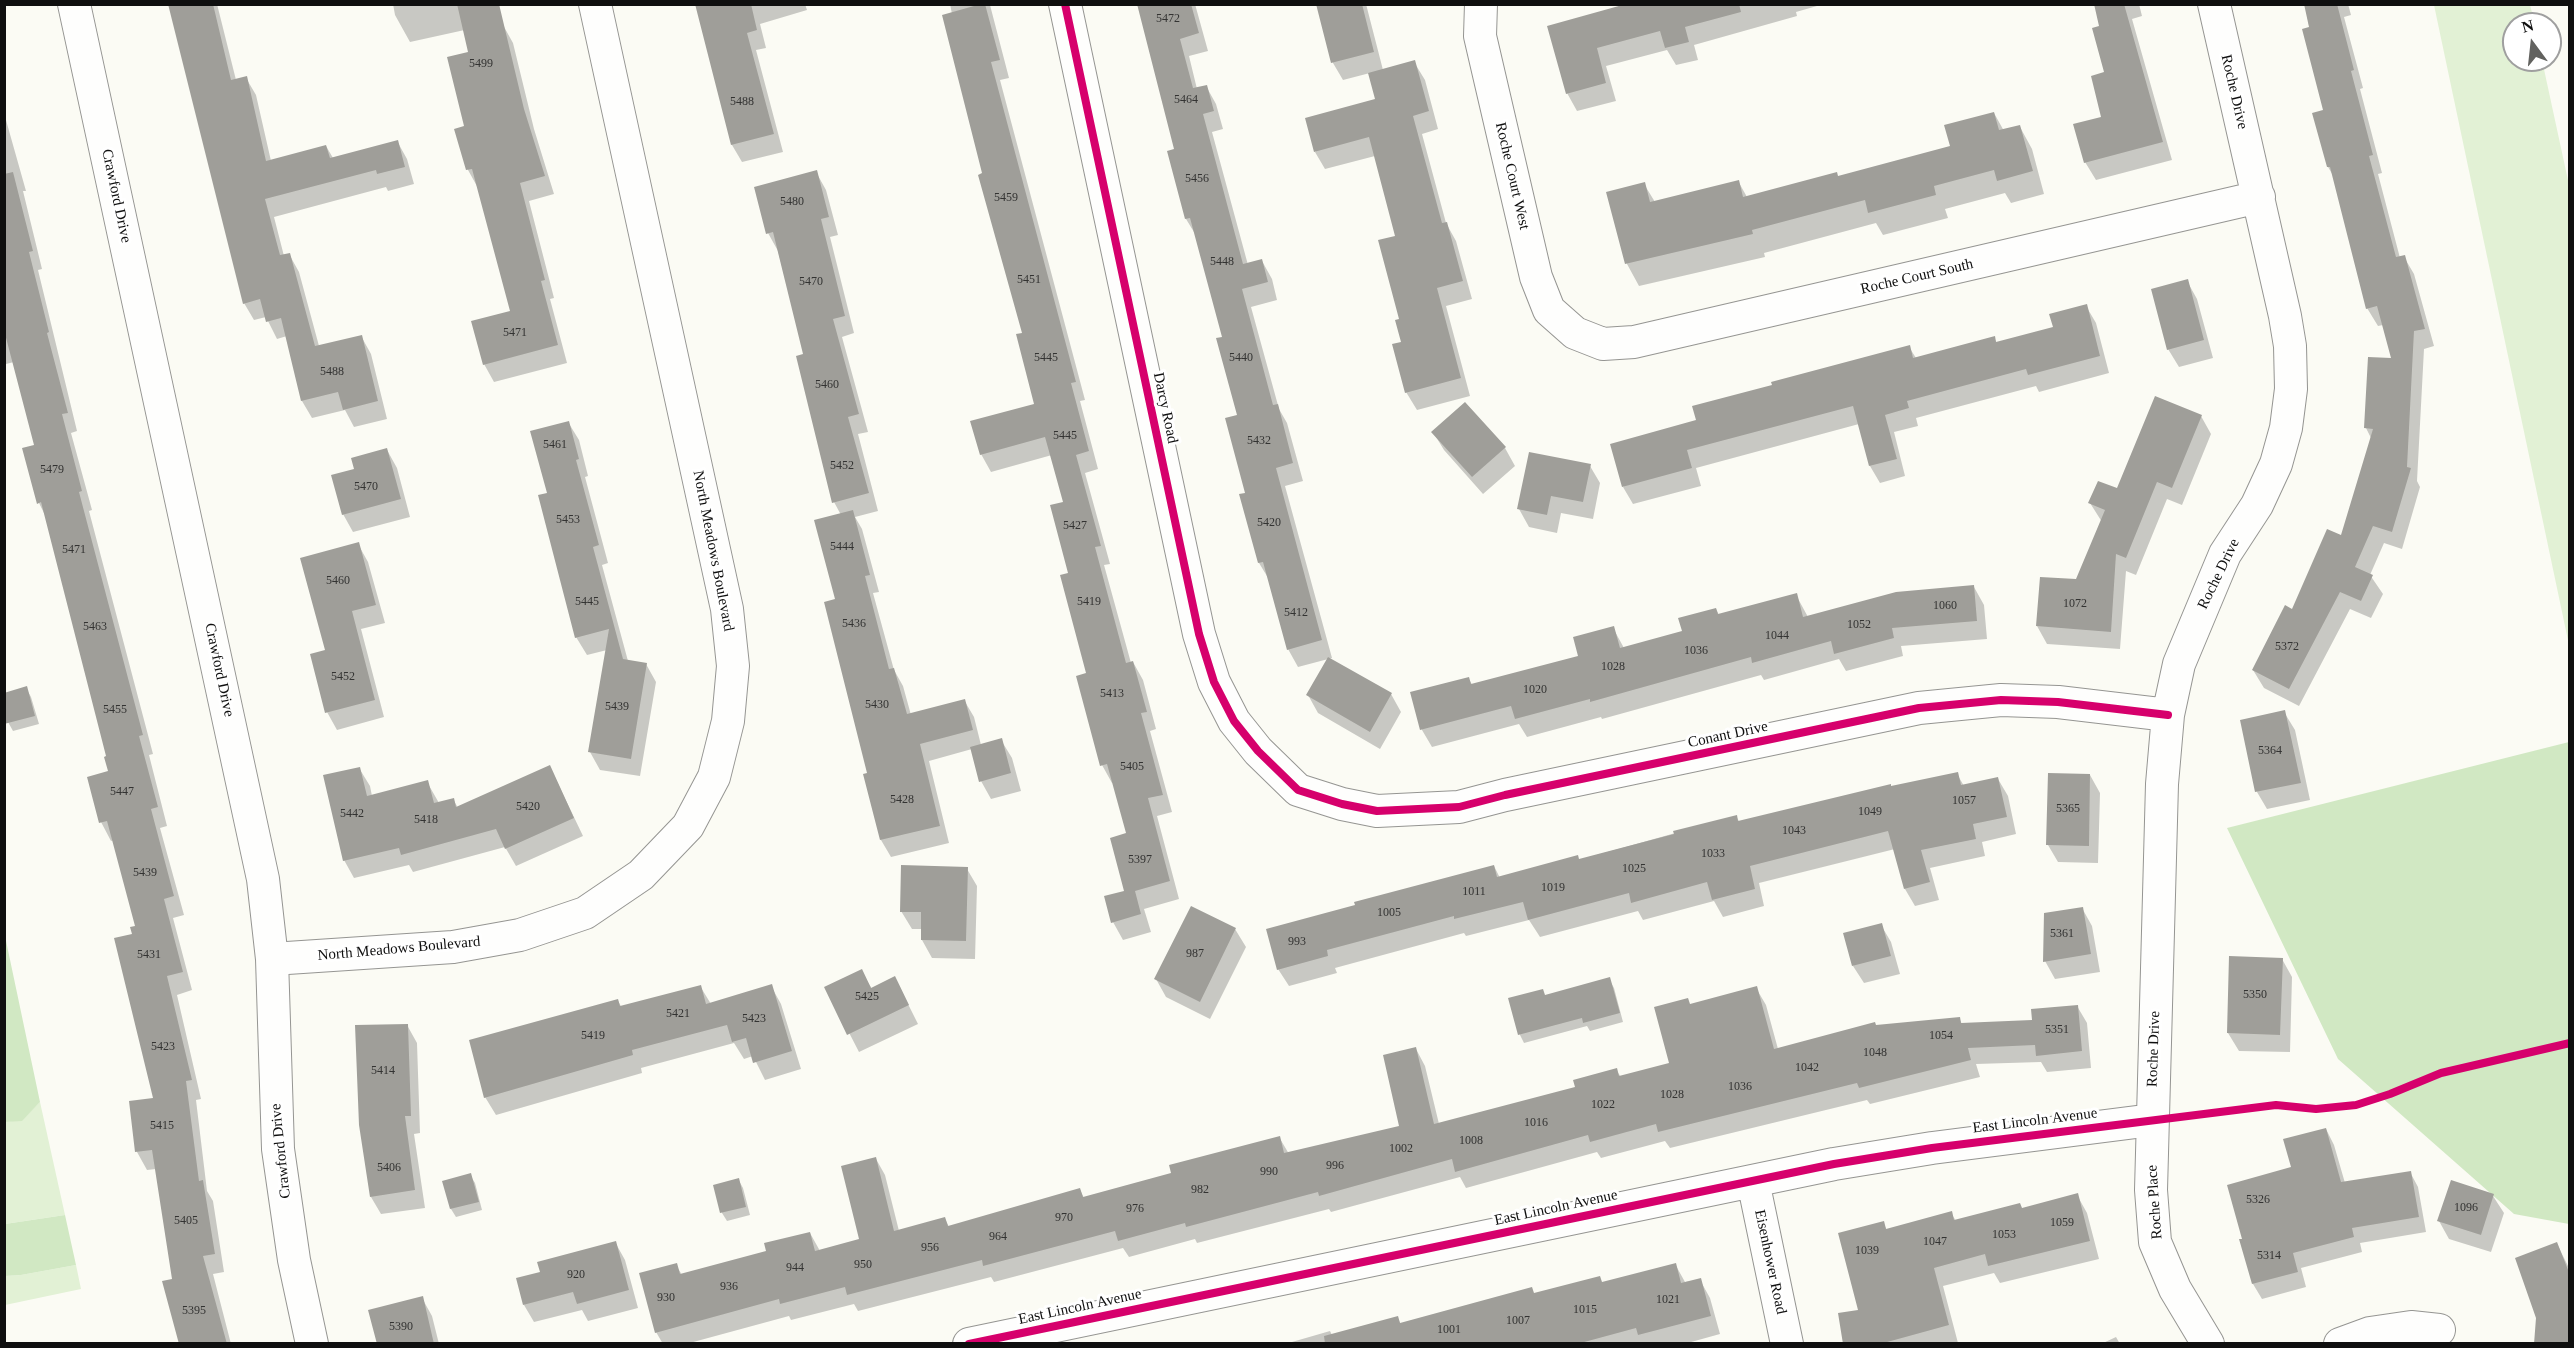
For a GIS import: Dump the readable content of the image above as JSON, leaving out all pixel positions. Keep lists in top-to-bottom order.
{
  "streets": {
    "street": [
      "Roche Drive",
      "Roche Court West",
      "Crawford Drive",
      "Roche Court South",
      "Darcy Road",
      "North Meadows Boulevard",
      "Conant Drive",
      "East Lincoln Avenue",
      "Roche Place",
      "Eisenhower Road"
    ]
  },
  "crossings": [
    ["Roche Drive", "Roche Court South"],
    ["Roche Drive", "Conant Drive"],
    ["Roche Drive", "East Lincoln Avenue"],
    ["Roche Drive", "Roche Place"],
    ["Roche Court West", "Roche Court South"],
    ["Crawford Drive", "North Meadows Boulevard"],
    ["Darcy Road", "Conant Drive"],
    ["East Lincoln Avenue", "Roche Place"],
    ["East Lincoln Avenue", "Eisenhower Road"]
  ],
  "house_numbers": [
    "5472",
    "5499",
    "5464",
    "5488",
    "5456",
    "5459",
    "5480",
    "5448",
    "5451",
    "5470",
    "5471",
    "5445",
    "5440",
    "5488",
    "5460",
    "5445",
    "5432",
    "5461",
    "5452",
    "5479",
    "5470",
    "5453",
    "5420",
    "5427",
    "5444",
    "5471",
    "5460",
    "5445",
    "5419",
    "1072",
    "1060",
    "5412",
    "5436",
    "1052",
    "5463",
    "1044",
    "5372",
    "1036",
    "1028",
    "5452",
    "1020",
    "5413",
    "5430",
    "5439",
    "5455",
    "5364",
    "5405",
    "5447",
    "5428",
    "1057",
    "5420",
    "5365",
    "1049",
    "5442",
    "5418",
    "1043",
    "1033",
    "5397",
    "1025",
    "5439",
    "1019",
    "1011",
    "1005",
    "5361",
    "993",
    "987",
    "5431",
    "5350",
    "5425",
    "5421",
    "5423",
    "5351",
    "5419",
    "1054",
    "5423",
    "1048",
    "1042",
    "5414",
    "1036",
    "1028",
    "1022",
    "1016",
    "5415",
    "1008",
    "1002",
    "996",
    "5406",
    "990",
    "982",
    "5326",
    "1096",
    "976",
    "970",
    "5405",
    "1059",
    "1053",
    "964",
    "1047",
    "956",
    "1039",
    "5314",
    "950",
    "944",
    "920",
    "936",
    "930",
    "1021",
    "1015",
    "5395",
    "1007",
    "5390",
    "1001"
  ],
  "north": "top"
}
